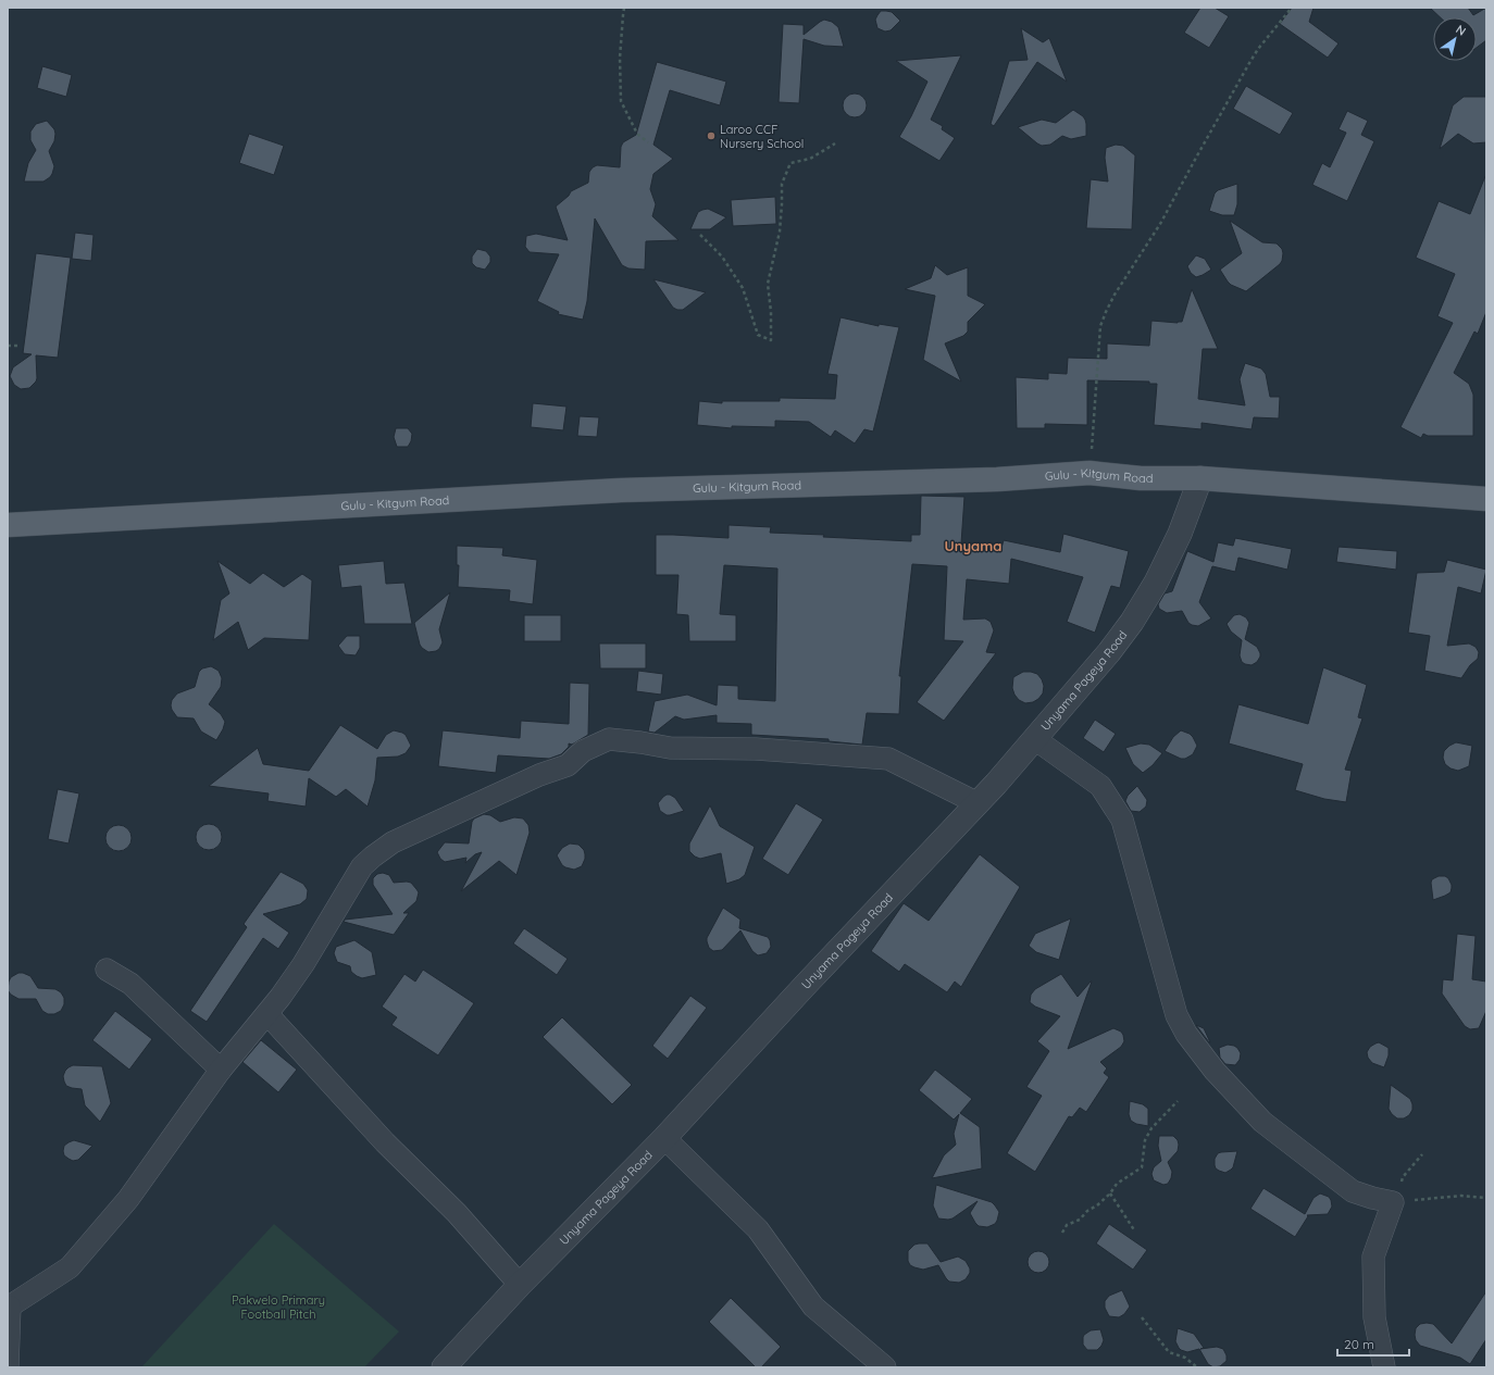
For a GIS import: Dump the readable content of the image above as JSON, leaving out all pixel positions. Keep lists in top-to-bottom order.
{
  "streets": {
    "main road": ["Gulu - Kitgum Road"],
    "street": ["Unyama Pageya Road"]
  },
  "crossings": [
    ["Gulu - Kitgum Road", "Unyama Pageya Road"]
  ],
  "districts": ["Unyama"],
  "parks": ["Pakwelo Primary Football Pitch"],
  "places": ["Laroo CCF Nursery School"],
  "scale_bar": "20 m",
  "north": "top right"
}
